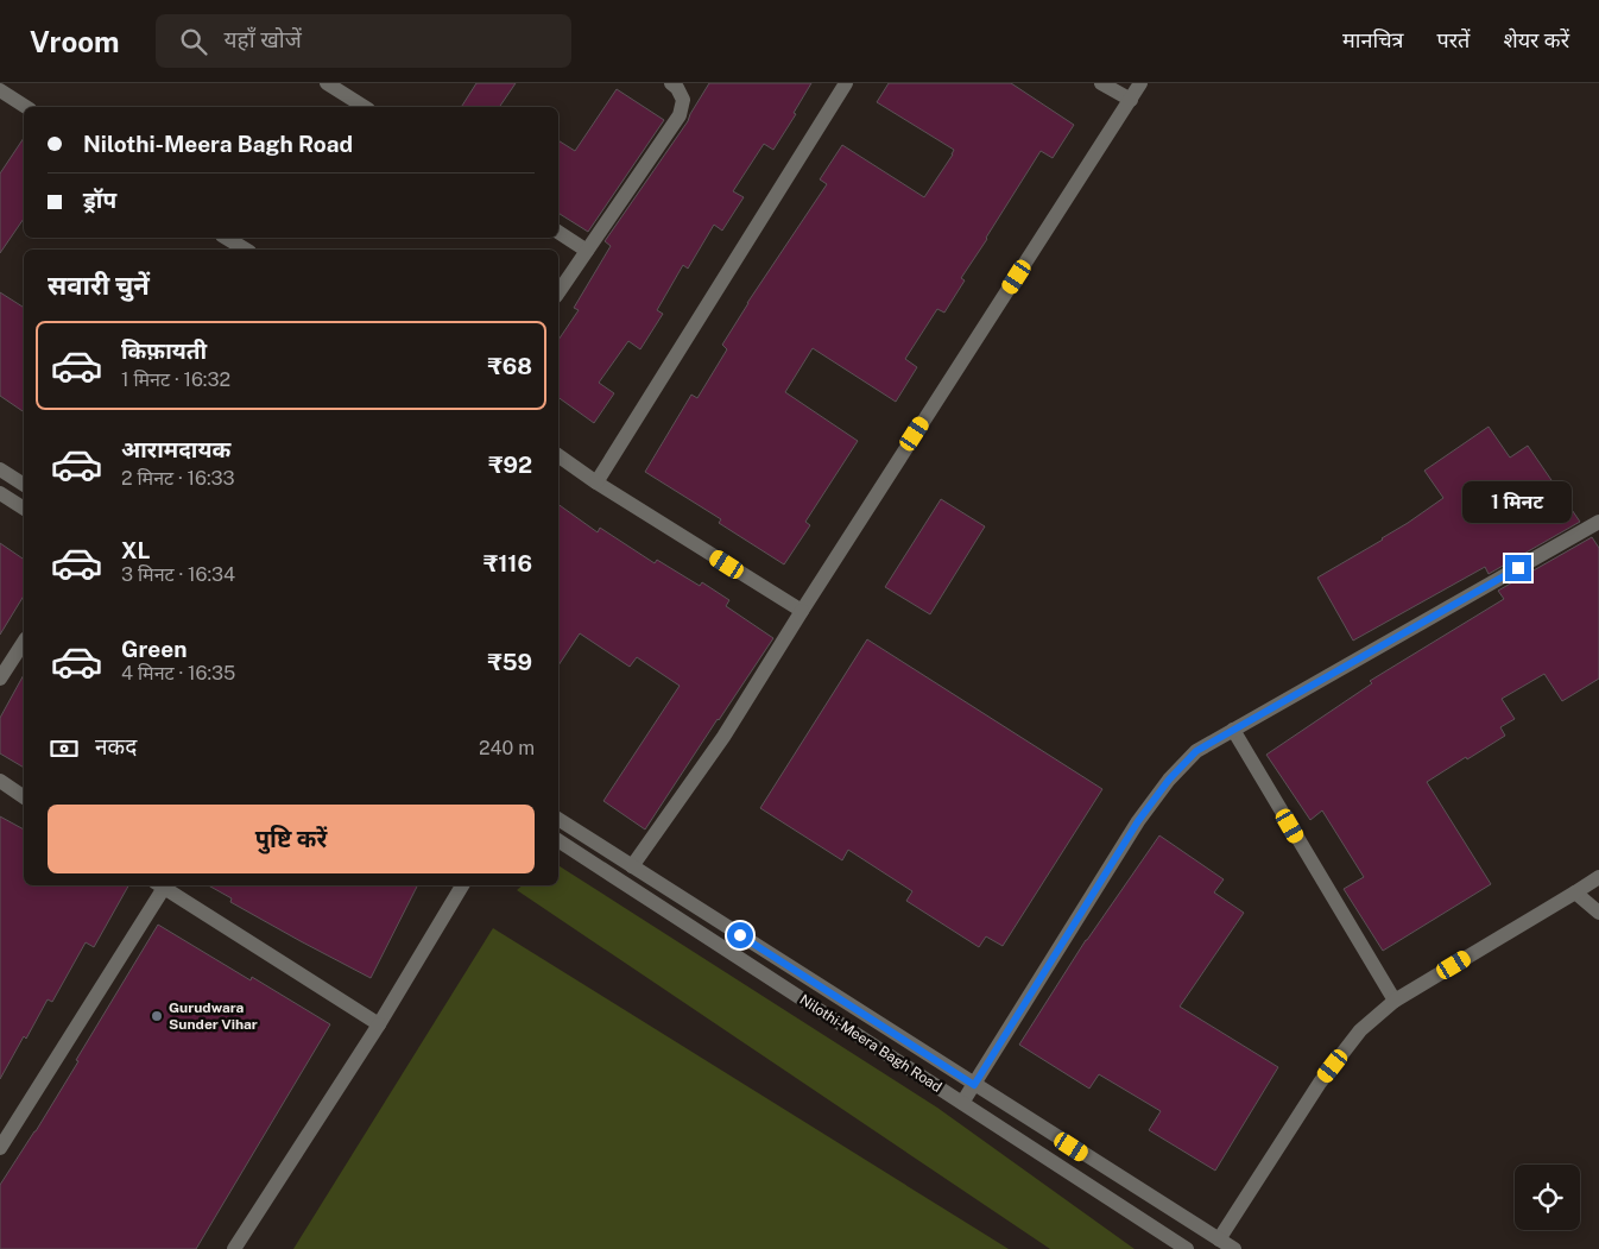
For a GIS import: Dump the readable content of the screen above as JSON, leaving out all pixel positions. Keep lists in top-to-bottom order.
{
  "streets": {
    "street": ["Nilothi-Meera Bagh Road"]
  },
  "places": ["Gurudwara Sunder Vihar"],
  "page": {
    "header": "Vroom",
    "search": "यहाँ खोजें",
    "nav": ["मानचित्र", "परतें", "शेयर करें"],
    "banner": ["Nilothi-Meera Bagh Road", "ड्रॉप"],
    "heading": "सवारी चुनें",
    "list": [
      {
        "name": "किफ़ायती",
        "note": "1 मिनट · 16:32",
        "value": "₹68"
      },
      {
        "name": "आरामदायक",
        "note": "2 मिनट · 16:33",
        "value": "₹92"
      },
      {
        "name": "XL",
        "note": "3 मिनट · 16:34",
        "value": "₹116"
      },
      {
        "name": "Green",
        "note": "4 मिनट · 16:35",
        "value": "₹59"
      }
    ],
    "bubble": "1 मिनट",
    "pay": ["नकद", "240 m"],
    "buttons": "पुष्टि करें"
  }
}
